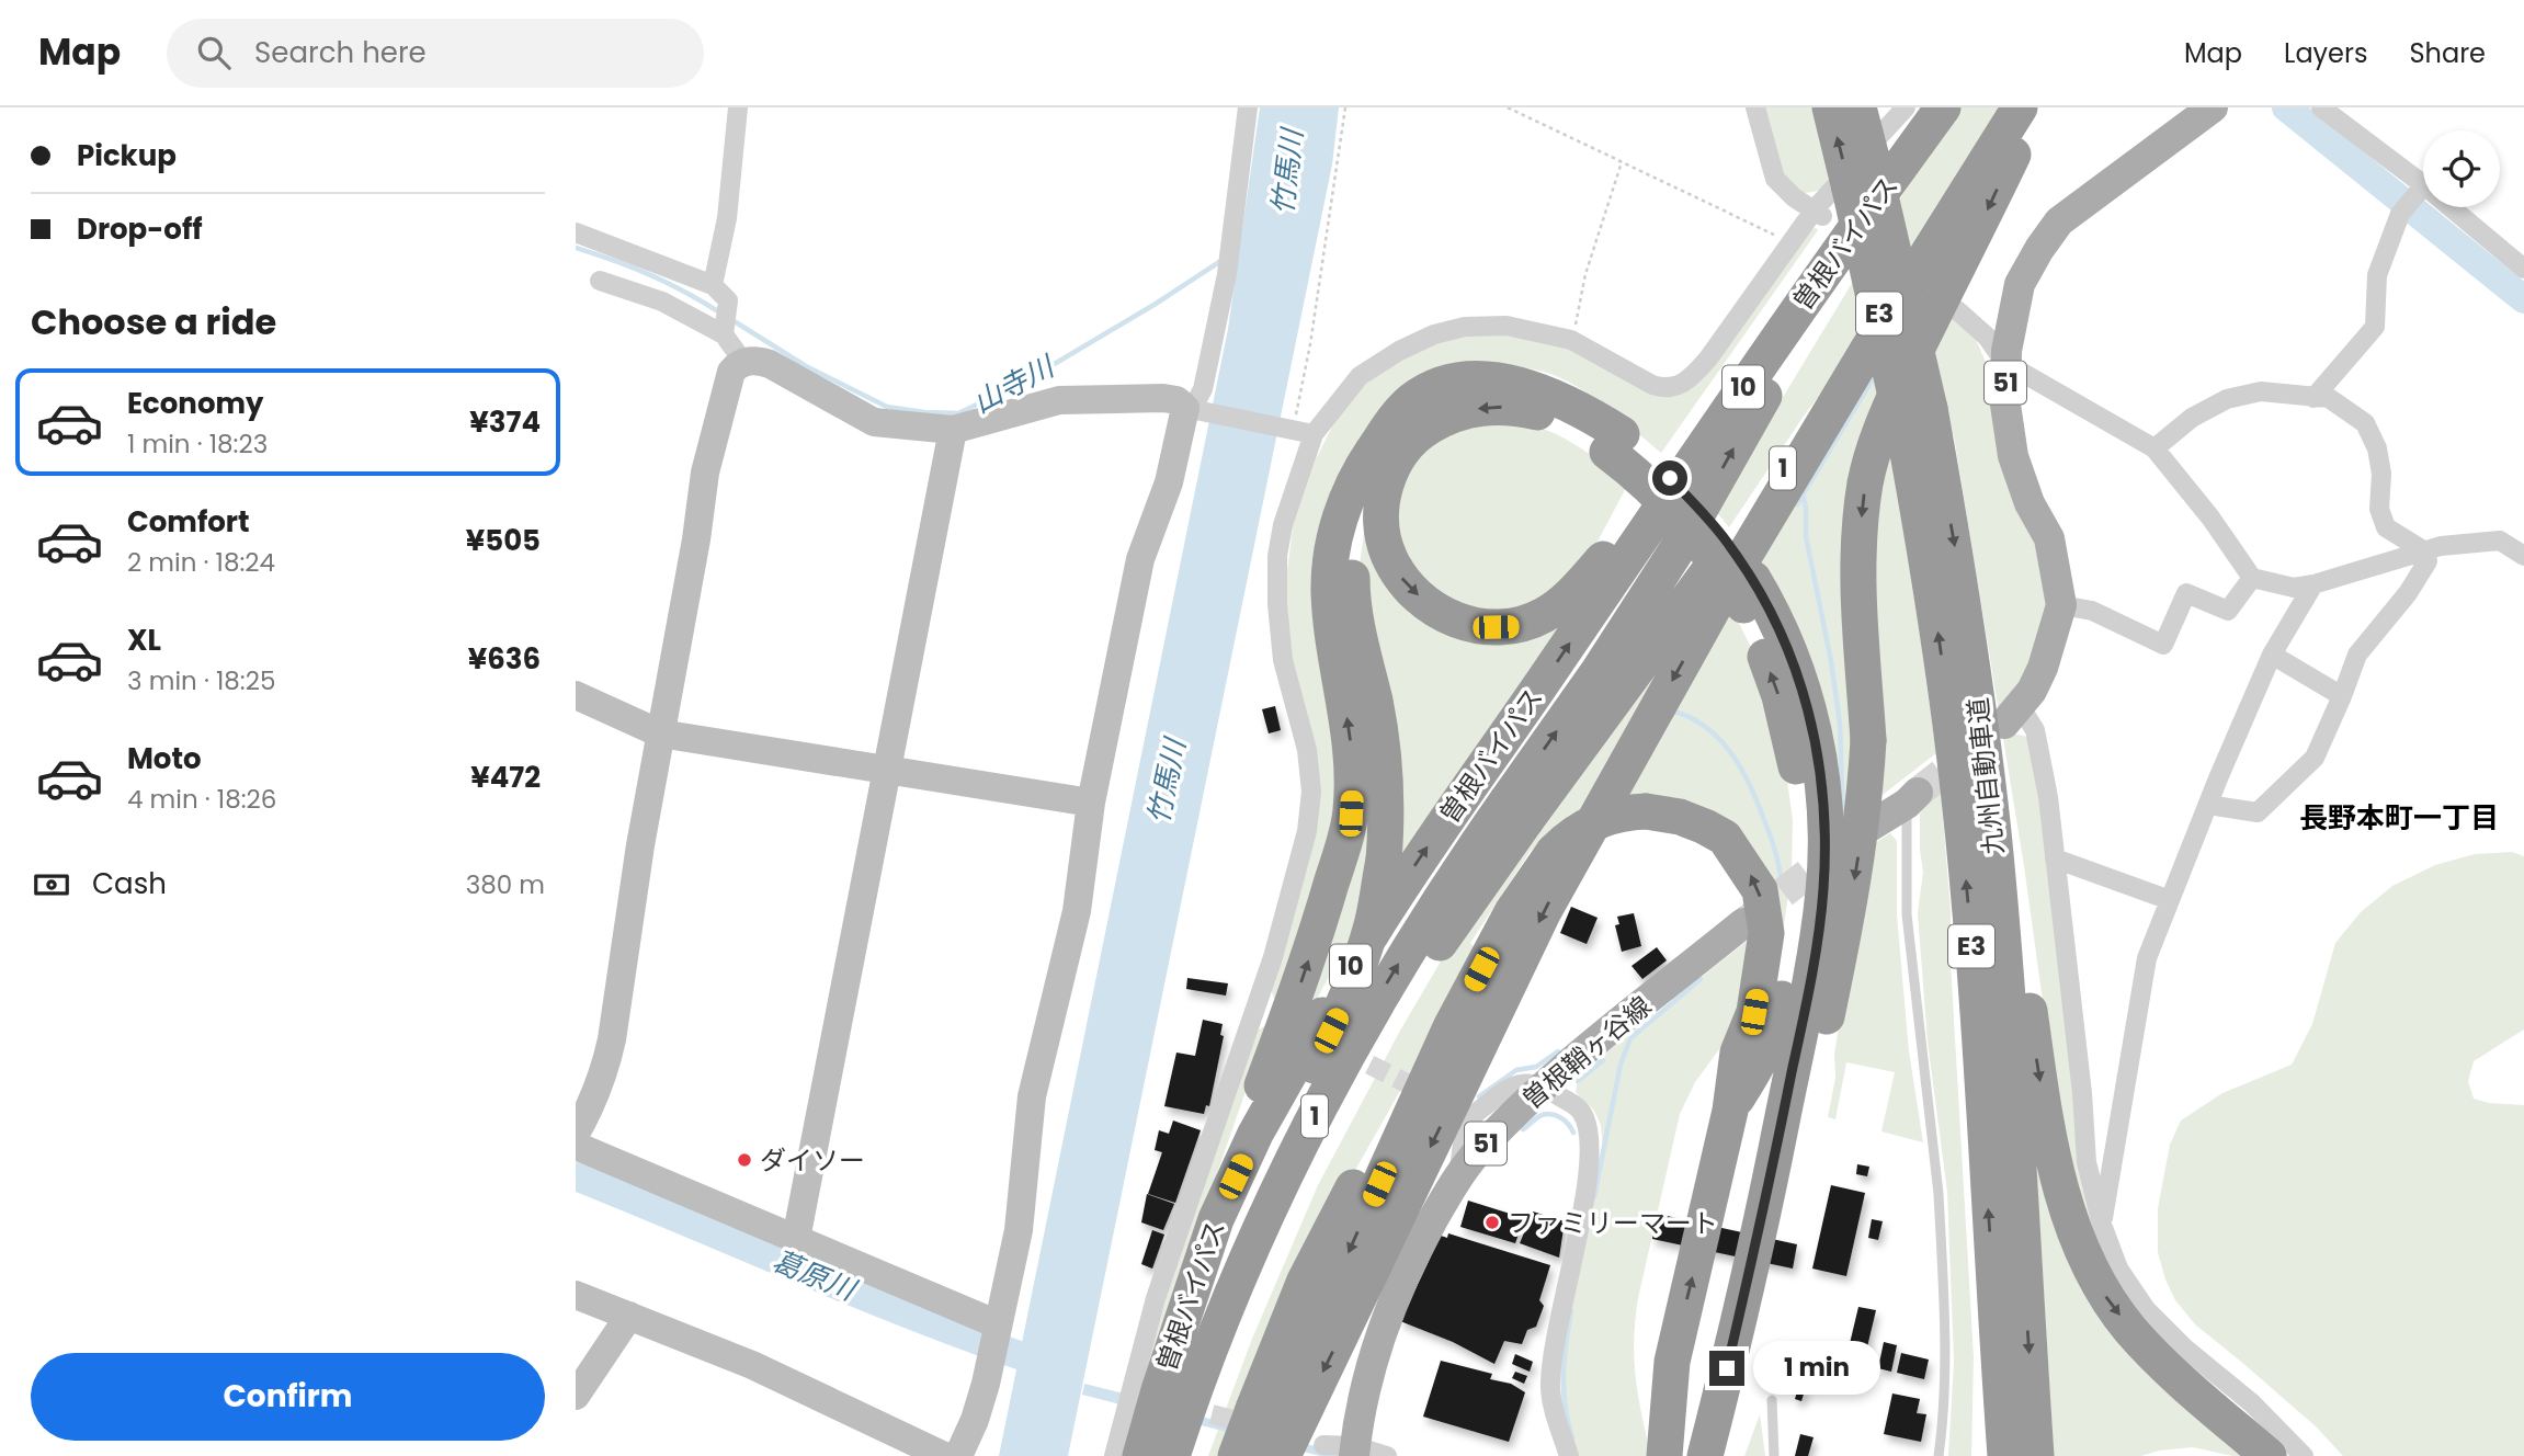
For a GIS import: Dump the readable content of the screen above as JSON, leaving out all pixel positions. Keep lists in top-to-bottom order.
{
  "streets": {
    "highway": [
      "曽根バイパス",
      "E3",
      "10",
      "1",
      "九州自動車道"
    ],
    "main road": ["51", "曽根鞘ヶ谷線"]
  },
  "crossings": [
    ["曽根バイパス", "1"]
  ],
  "districts": ["長野本町一丁目"],
  "water": ["竹馬川", "山寺川", "葛原川"],
  "places": ["ダイソー", "ファミリーマート"],
  "page": {
    "header": "Map",
    "search": "Search here",
    "nav": ["Map", "Layers", "Share"],
    "banner": ["Pickup", "Drop-off"],
    "heading": "Choose a ride",
    "list": [
      {
        "name": "Economy",
        "note": "1 min · 18:23",
        "value": "¥374"
      },
      {
        "name": "Comfort",
        "note": "2 min · 18:24",
        "value": "¥505"
      },
      {
        "name": "XL",
        "note": "3 min · 18:25",
        "value": "¥636"
      },
      {
        "name": "Moto",
        "note": "4 min · 18:26",
        "value": "¥472"
      }
    ],
    "pay": ["Cash", "380 m"],
    "buttons": "Confirm",
    "bubble": "1 min"
  }
}
